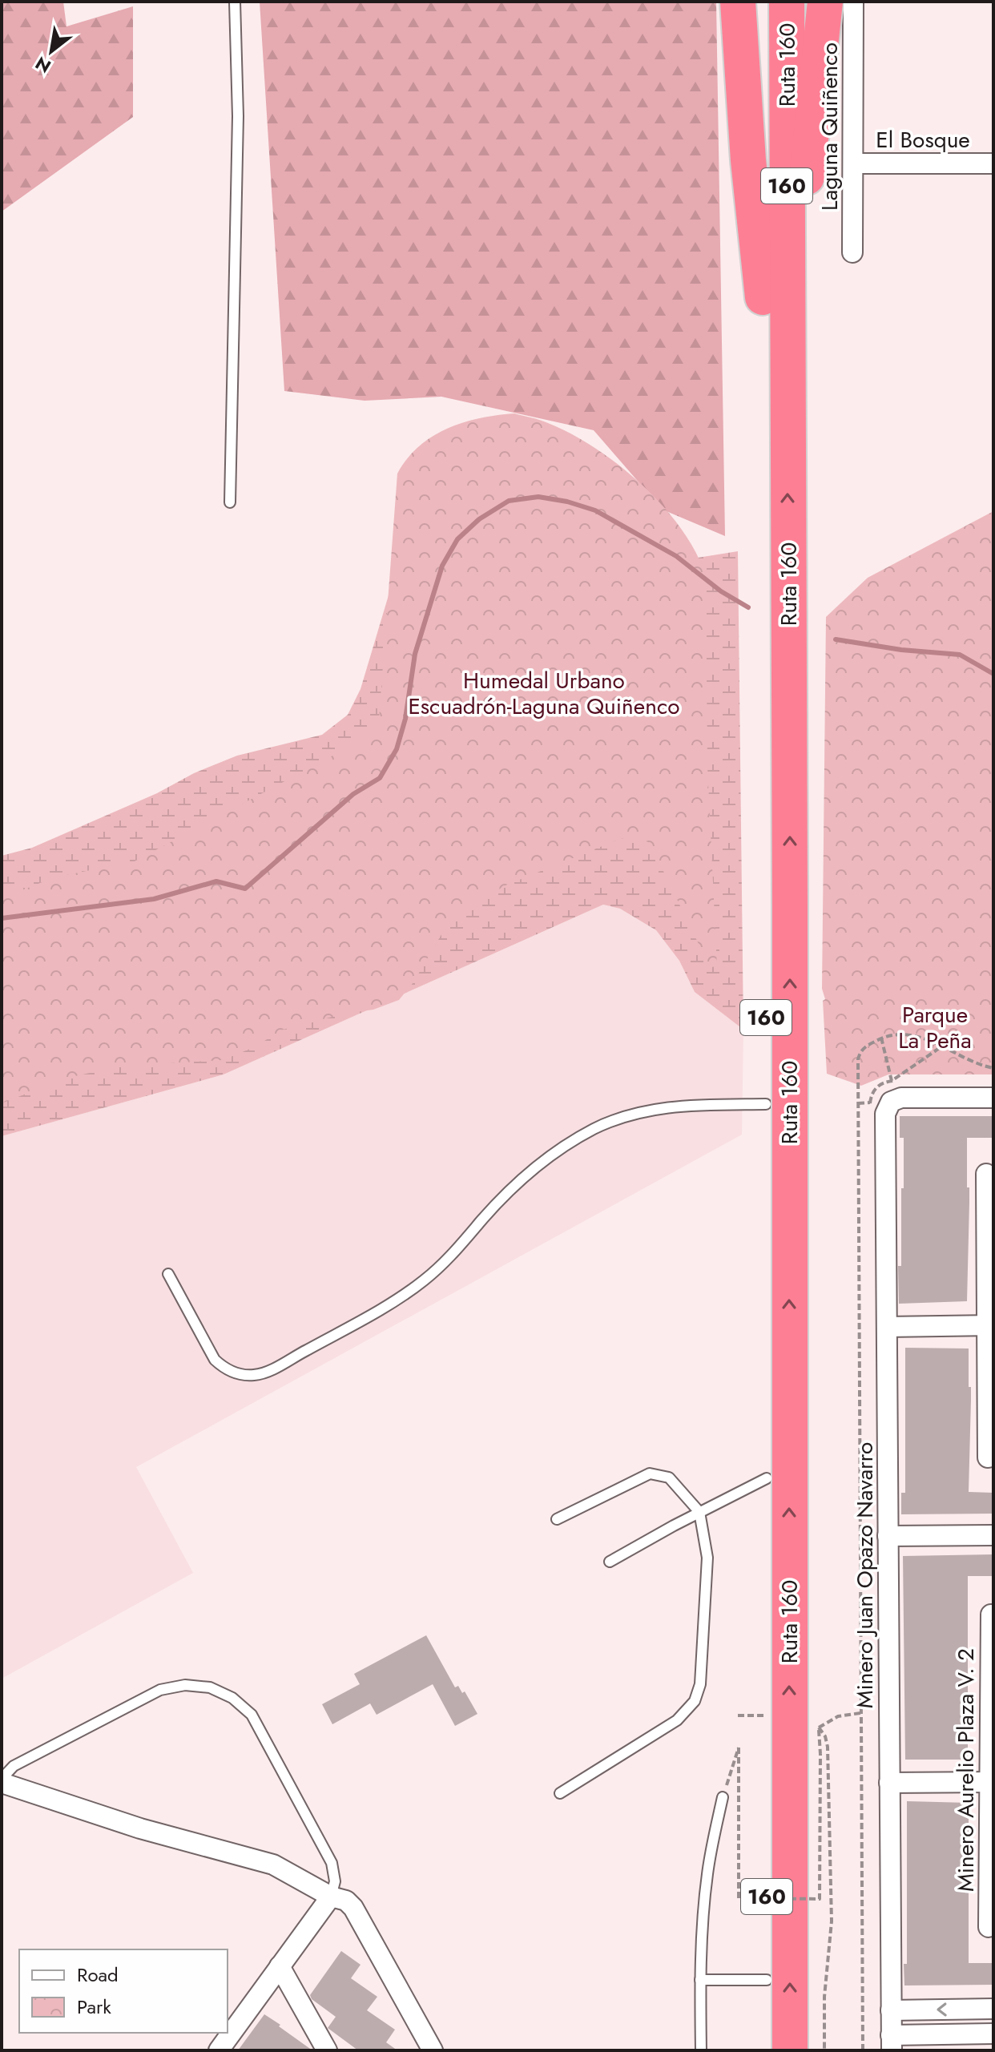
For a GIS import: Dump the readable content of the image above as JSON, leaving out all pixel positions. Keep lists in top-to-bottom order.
{
  "streets": {
    "highway": ["Ruta 160", "160"],
    "street": [
      "Laguna Quiñenco",
      "El Bosque",
      "Minero Juan Opazo Navarro",
      "Minero Aurelio Plaza V. 2"
    ]
  },
  "crossings": [
    ["Laguna Quiñenco", "El Bosque"]
  ],
  "parks": ["Humedal Urbano Escuadrón-Laguna Quiñenco", "Parque La Peña"],
  "legend": ["Road", "Park"],
  "north": "bottom left"
}
